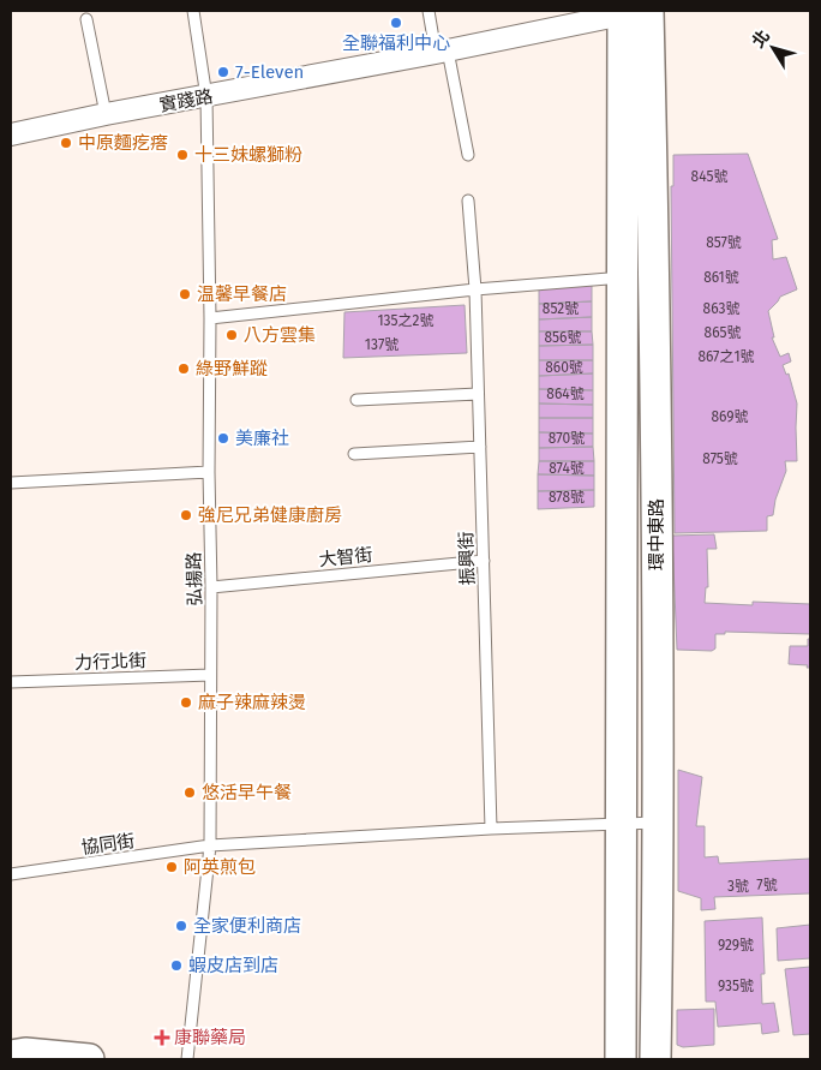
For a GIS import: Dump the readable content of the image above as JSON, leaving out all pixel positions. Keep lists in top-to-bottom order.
{
  "streets": {
    "street": ["實踐路", "環中東路"],
    "lane": [
      "大智街",
      "振興街",
      "弘揚路",
      "力行北街",
      "協同街"
    ]
  },
  "crossings": [
    ["實踐路", "環中東路"],
    ["實踐路", "弘揚路"],
    ["大智街", "振興街"],
    ["大智街", "弘揚路"],
    ["弘揚路", "力行北街"],
    ["弘揚路", "協同街"]
  ],
  "places": {
    "other": [
      "全聯福利中心",
      "7-Eleven",
      "中原麵疙瘩",
      "十三妹螺獅粉",
      "温馨早餐店",
      "八方雲集",
      "綠野鮮蹤",
      "美廉社",
      "強尼兄弟健康廚房",
      "麻子辣麻辣燙",
      "悠活早午餐",
      "阿英煎包",
      "全家便利商店",
      "蝦皮店到店"
    ],
    "health": ["康聯藥局"]
  },
  "house_numbers": [
    "845號",
    "857號",
    "861號",
    "852號",
    "863號",
    "135之2號",
    "865號",
    "856號",
    "137號",
    "867之1號",
    "860號",
    "864號",
    "869號",
    "870號",
    "875號",
    "874號",
    "878號",
    "7號",
    "3號",
    "929號",
    "935號"
  ],
  "north": "top left"
}
